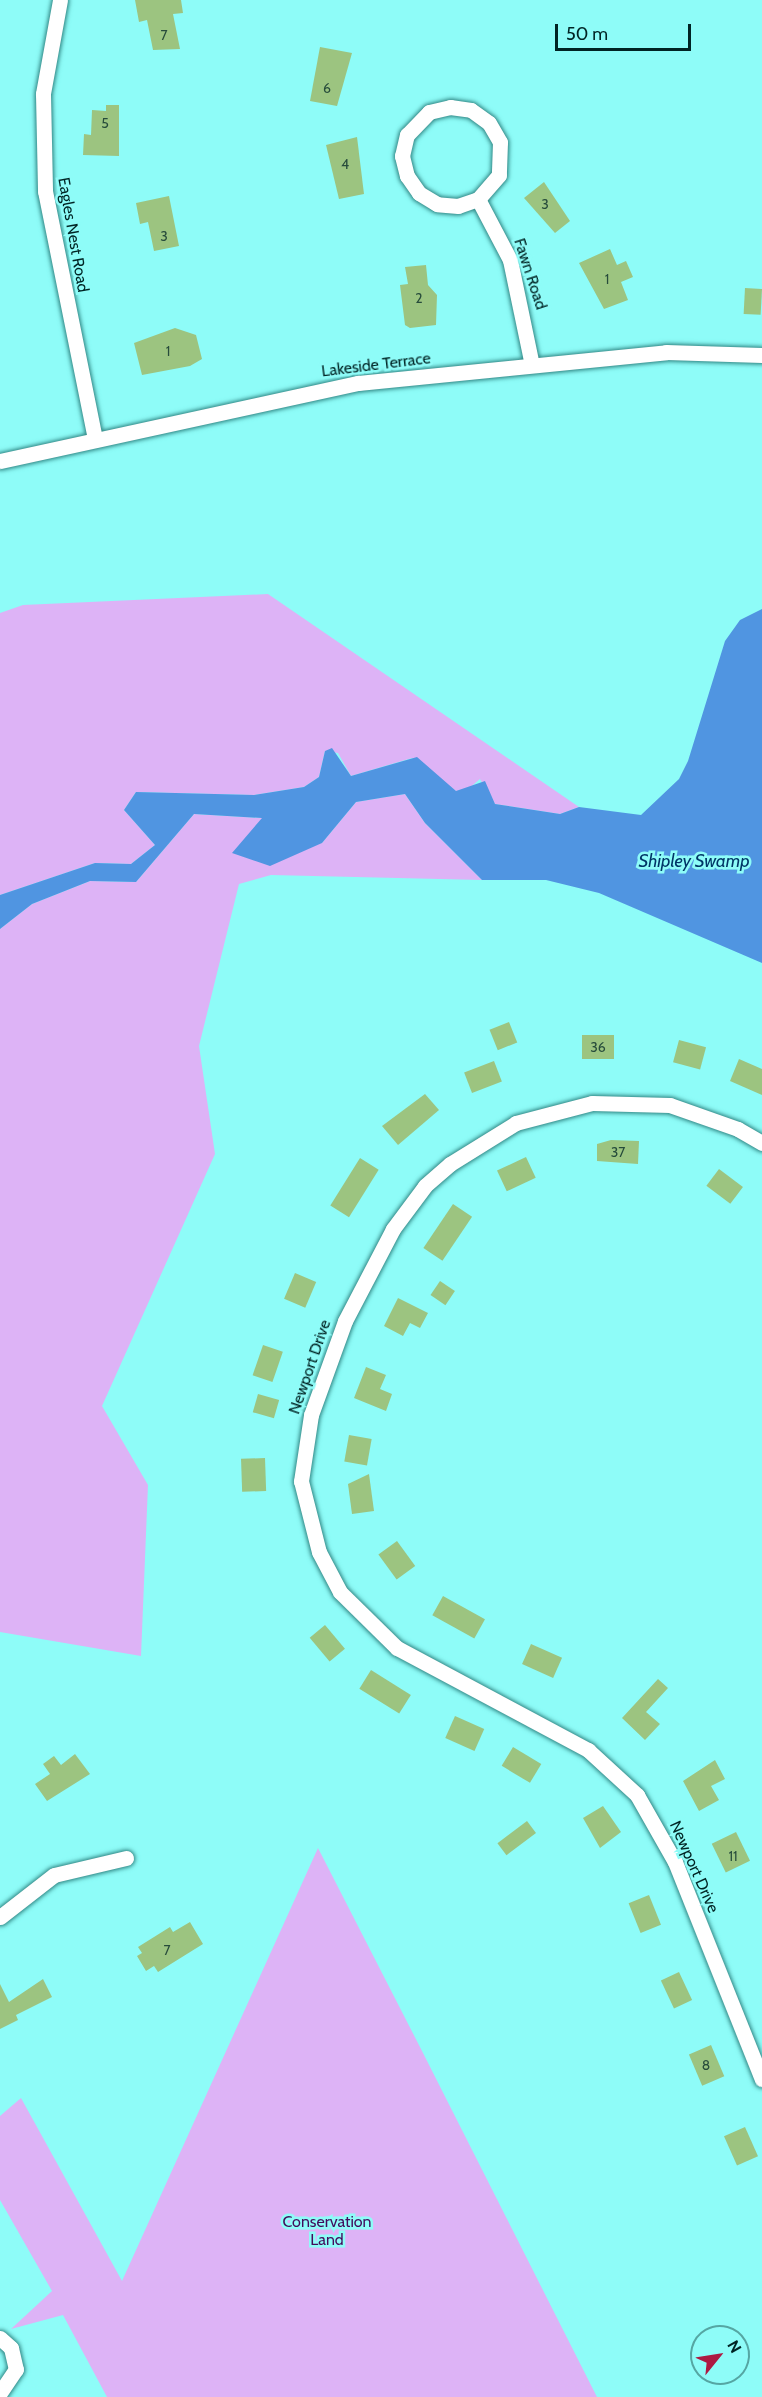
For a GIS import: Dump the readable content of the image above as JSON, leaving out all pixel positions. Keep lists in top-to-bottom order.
{
  "streets": {
    "street": [
      "Eagles Nest Road",
      "Fawn Road",
      "Lakeside Terrace",
      "Newport Drive"
    ]
  },
  "crossings": [
    ["Eagles Nest Road", "Lakeside Terrace"],
    ["Fawn Road", "Lakeside Terrace"]
  ],
  "water": ["Shipley Swamp"],
  "parks": ["Conservation Land"],
  "house_numbers": [
    "7",
    "6",
    "5",
    "4",
    "3",
    "3",
    "1",
    "2",
    "1",
    "36",
    "37",
    "11",
    "7",
    "8"
  ],
  "scale_bar": "50 m",
  "north": "top right"
}
